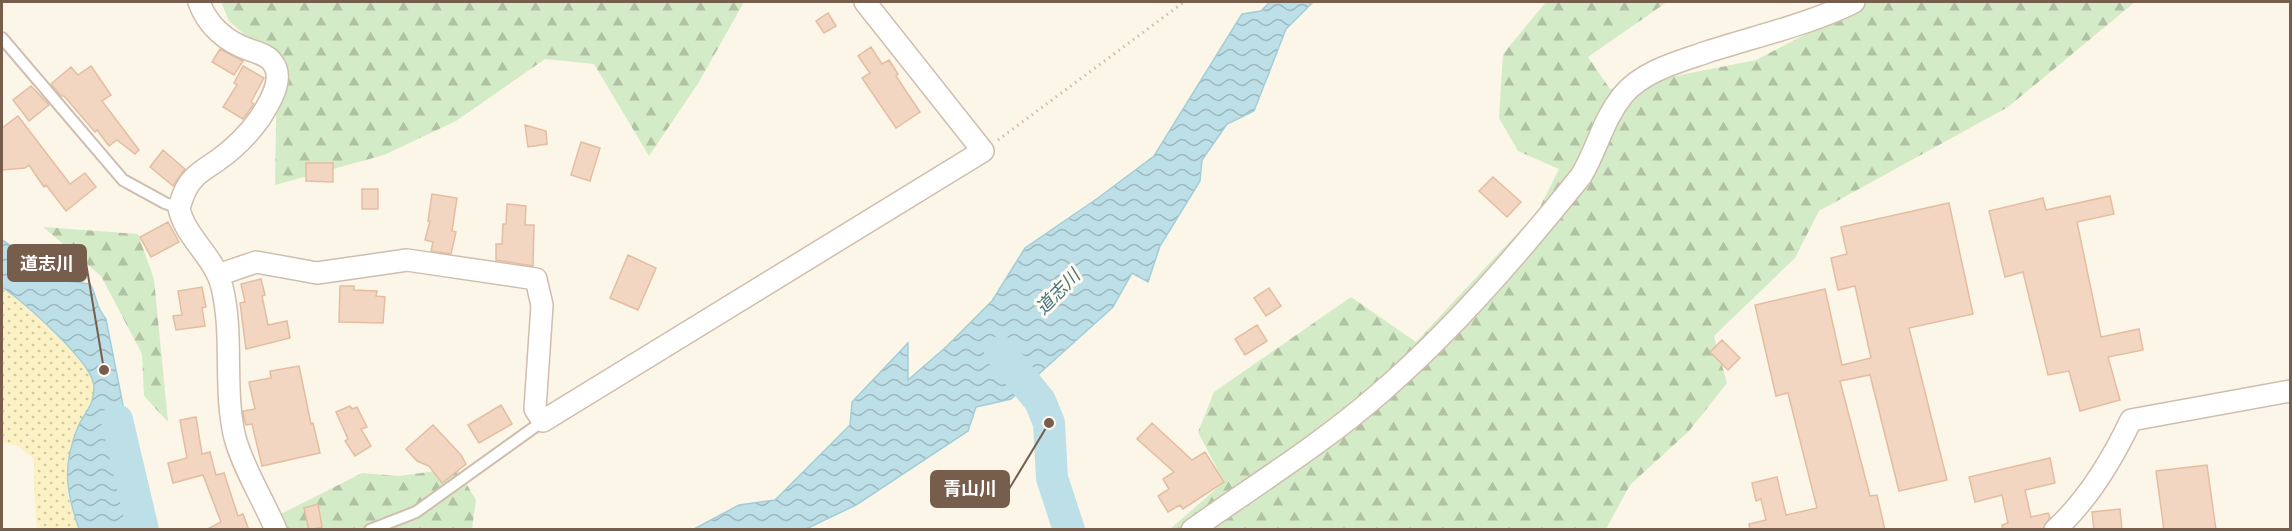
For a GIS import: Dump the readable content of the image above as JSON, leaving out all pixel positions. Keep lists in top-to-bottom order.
{
  "water": ["道志川"],
  "places": ["道志川", "青山川"]
}
